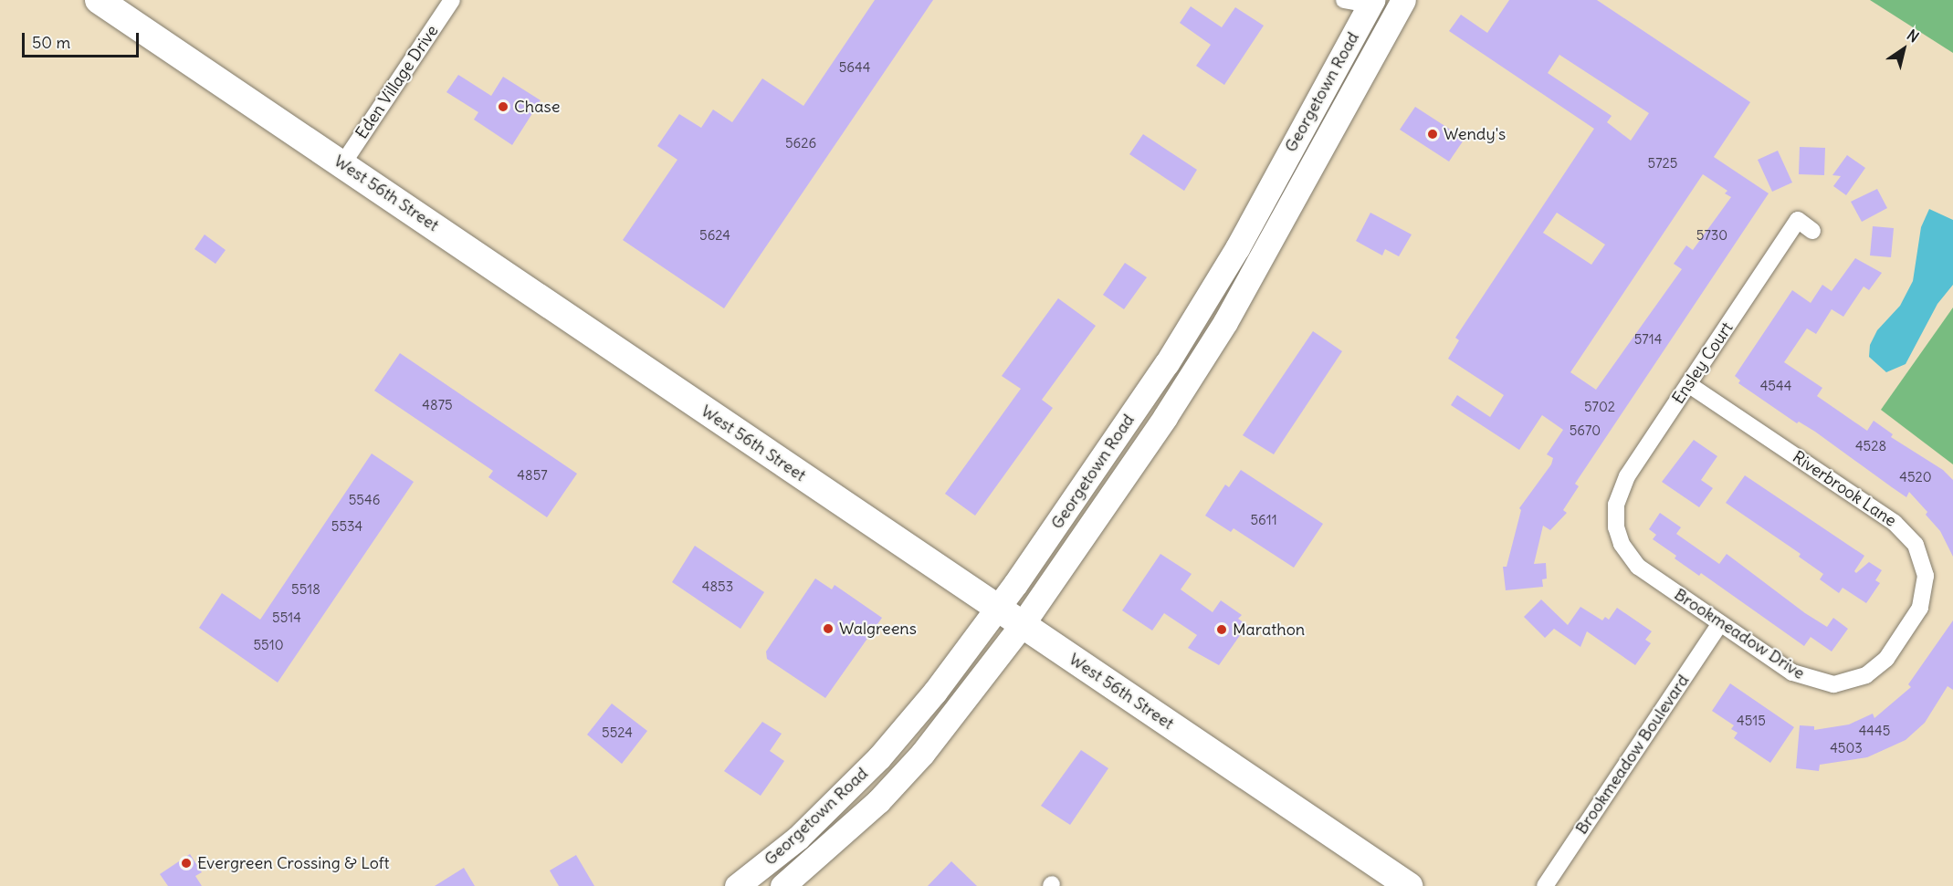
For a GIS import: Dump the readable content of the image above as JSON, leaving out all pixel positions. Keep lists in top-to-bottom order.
{
  "streets": {
    "main road": ["Georgetown Road", "West 56th Street"],
    "street": [
      "Eden Village Drive",
      "Ensley Court",
      "Riverbrook Lane",
      "Brookmeadow Drive",
      "Brookmeadow Boulevard"
    ]
  },
  "crossings": [
    ["Eden Village Drive", "West 56th Street"],
    ["Georgetown Road", "West 56th Street"],
    ["Ensley Court", "Riverbrook Lane"],
    ["Ensley Court", "Brookmeadow Drive"],
    ["Riverbrook Lane", "Brookmeadow Drive"],
    ["Brookmeadow Drive", "Brookmeadow Boulevard"]
  ],
  "places": [
    "Chase",
    "Wendy's",
    "Walgreens",
    "Marathon",
    "Evergreen Crossing & Loft"
  ],
  "house_numbers": [
    "5644",
    "5626",
    "5725",
    "5624",
    "5730",
    "5714",
    "4544",
    "4875",
    "5702",
    "5670",
    "4528",
    "4857",
    "4520",
    "5546",
    "5611",
    "5534",
    "4853",
    "5518",
    "5514",
    "5510",
    "4515",
    "4445",
    "5524",
    "4503"
  ],
  "scale_bar": "50 m",
  "north": "top right"
}
